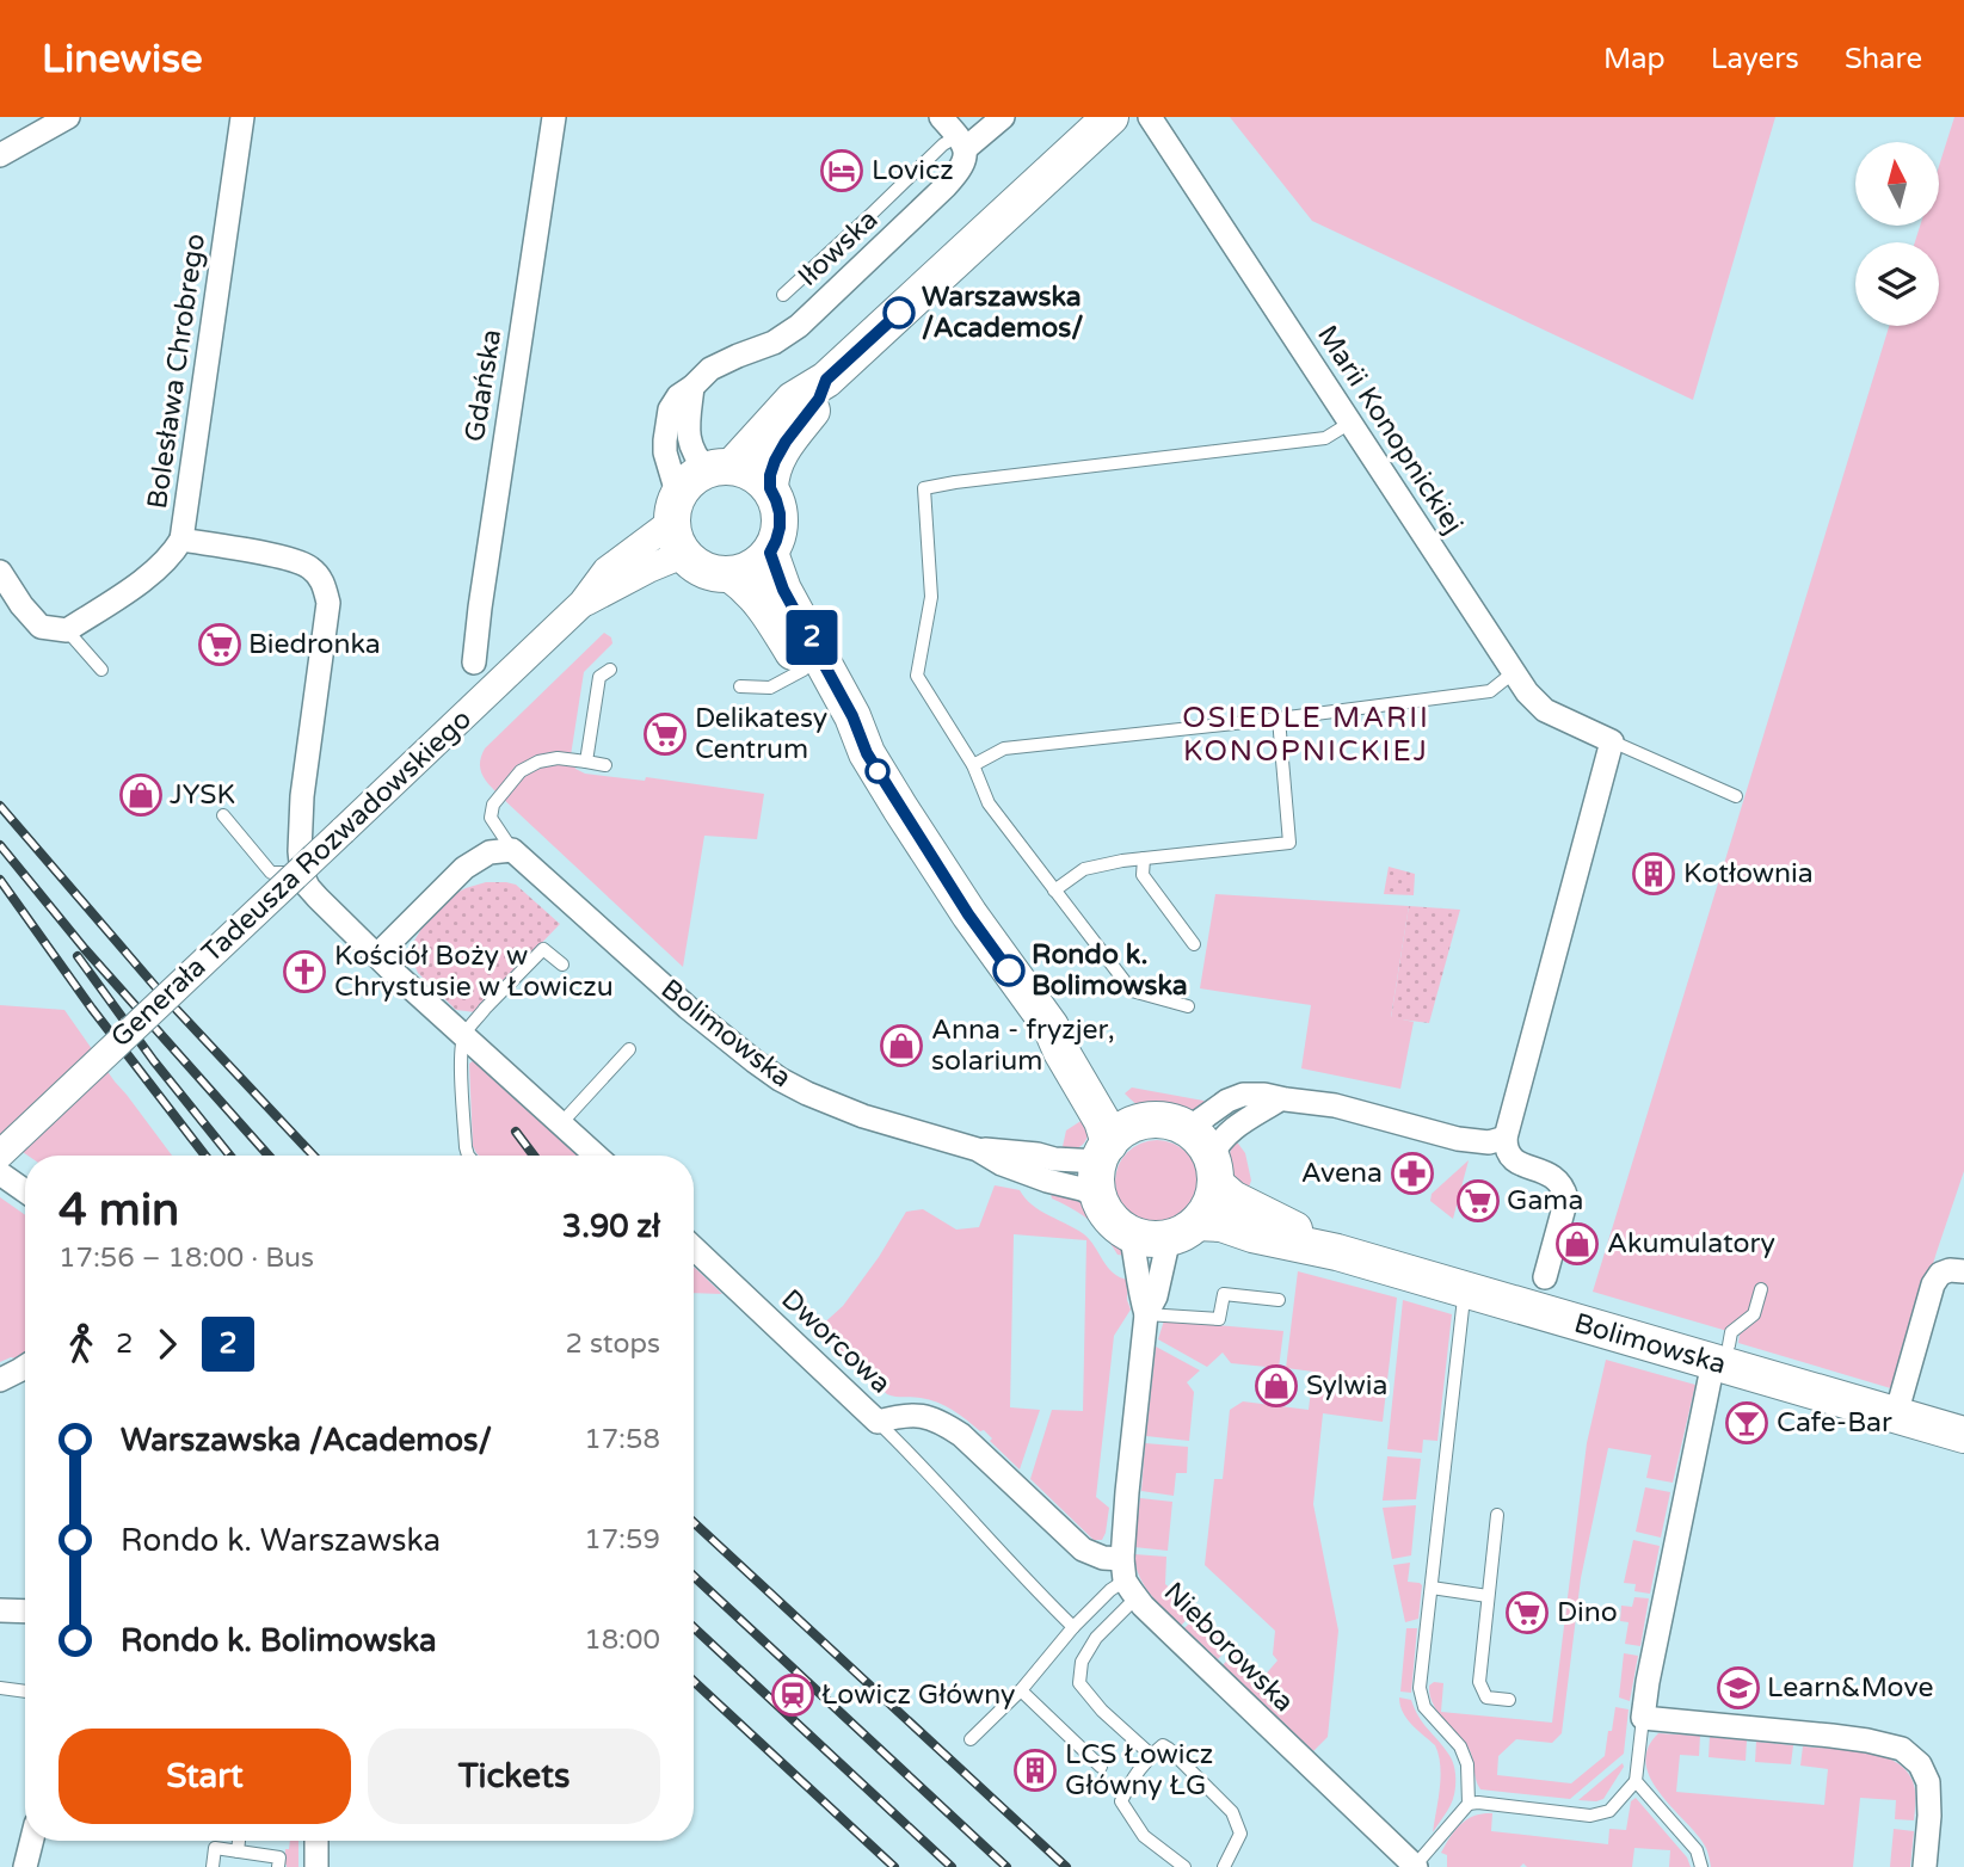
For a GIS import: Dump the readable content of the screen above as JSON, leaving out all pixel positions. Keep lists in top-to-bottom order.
{
  "streets": {
    "main road": ["Bolimowska"],
    "street": [
      "Iłowska",
      "Bolesława Chrobrego",
      "Gdańska",
      "Marii Konopnickiej",
      "Generała Tadeusza Rozwadowskiego",
      "Dworcowa",
      "Nieborowska"
    ]
  },
  "crossings": [
    ["Iłowska", "Generała Tadeusza Rozwadowskiego"],
    ["Dworcowa", "Nieborowska"]
  ],
  "districts": ["OSIEDLE MARII KONOPNICKIEJ"],
  "places": {
    "hotel": ["Lovicz"],
    "other": ["Warszawska /Academos/", "Rondo k. Bolimowska"],
    "supermarket": [
      "Biedronka",
      "Delikatesy Centrum",
      "Gama",
      "Dino"
    ],
    "shop": [
      "JYSK",
      "Anna - fryzjer, solarium",
      "Akumulatory",
      "Sylwia"
    ],
    "building": ["Kotłownia", "LCS Łowicz Główny ŁG"],
    "church": ["Kościół Boży w Chrystusie w Łowiczu"],
    "pharmacy": ["Avena"],
    "bar": ["Cafe-Bar"],
    "school or university": ["Learn&Move"],
    "station": ["Łowicz Główny"]
  },
  "lines": ["bus line 2"],
  "north": "top",
  "page": {
    "header": "Linewise",
    "nav": ["Map", "Layers", "Share"],
    "on_map": "2",
    "heading": ["4 min", "17:56 – 18:00 · Bus", "3.90 zł"],
    "legs": ["2", "2", "2 stops"],
    "list": [
      {
        "name": "Warszawska /Academos/",
        "value": "17:58"
      },
      {
        "name": "Rondo k. Warszawska",
        "value": "17:59"
      },
      {
        "name": "Rondo k. Bolimowska",
        "value": "18:00"
      }
    ],
    "buttons": ["Start", "Tickets"]
  }
}
